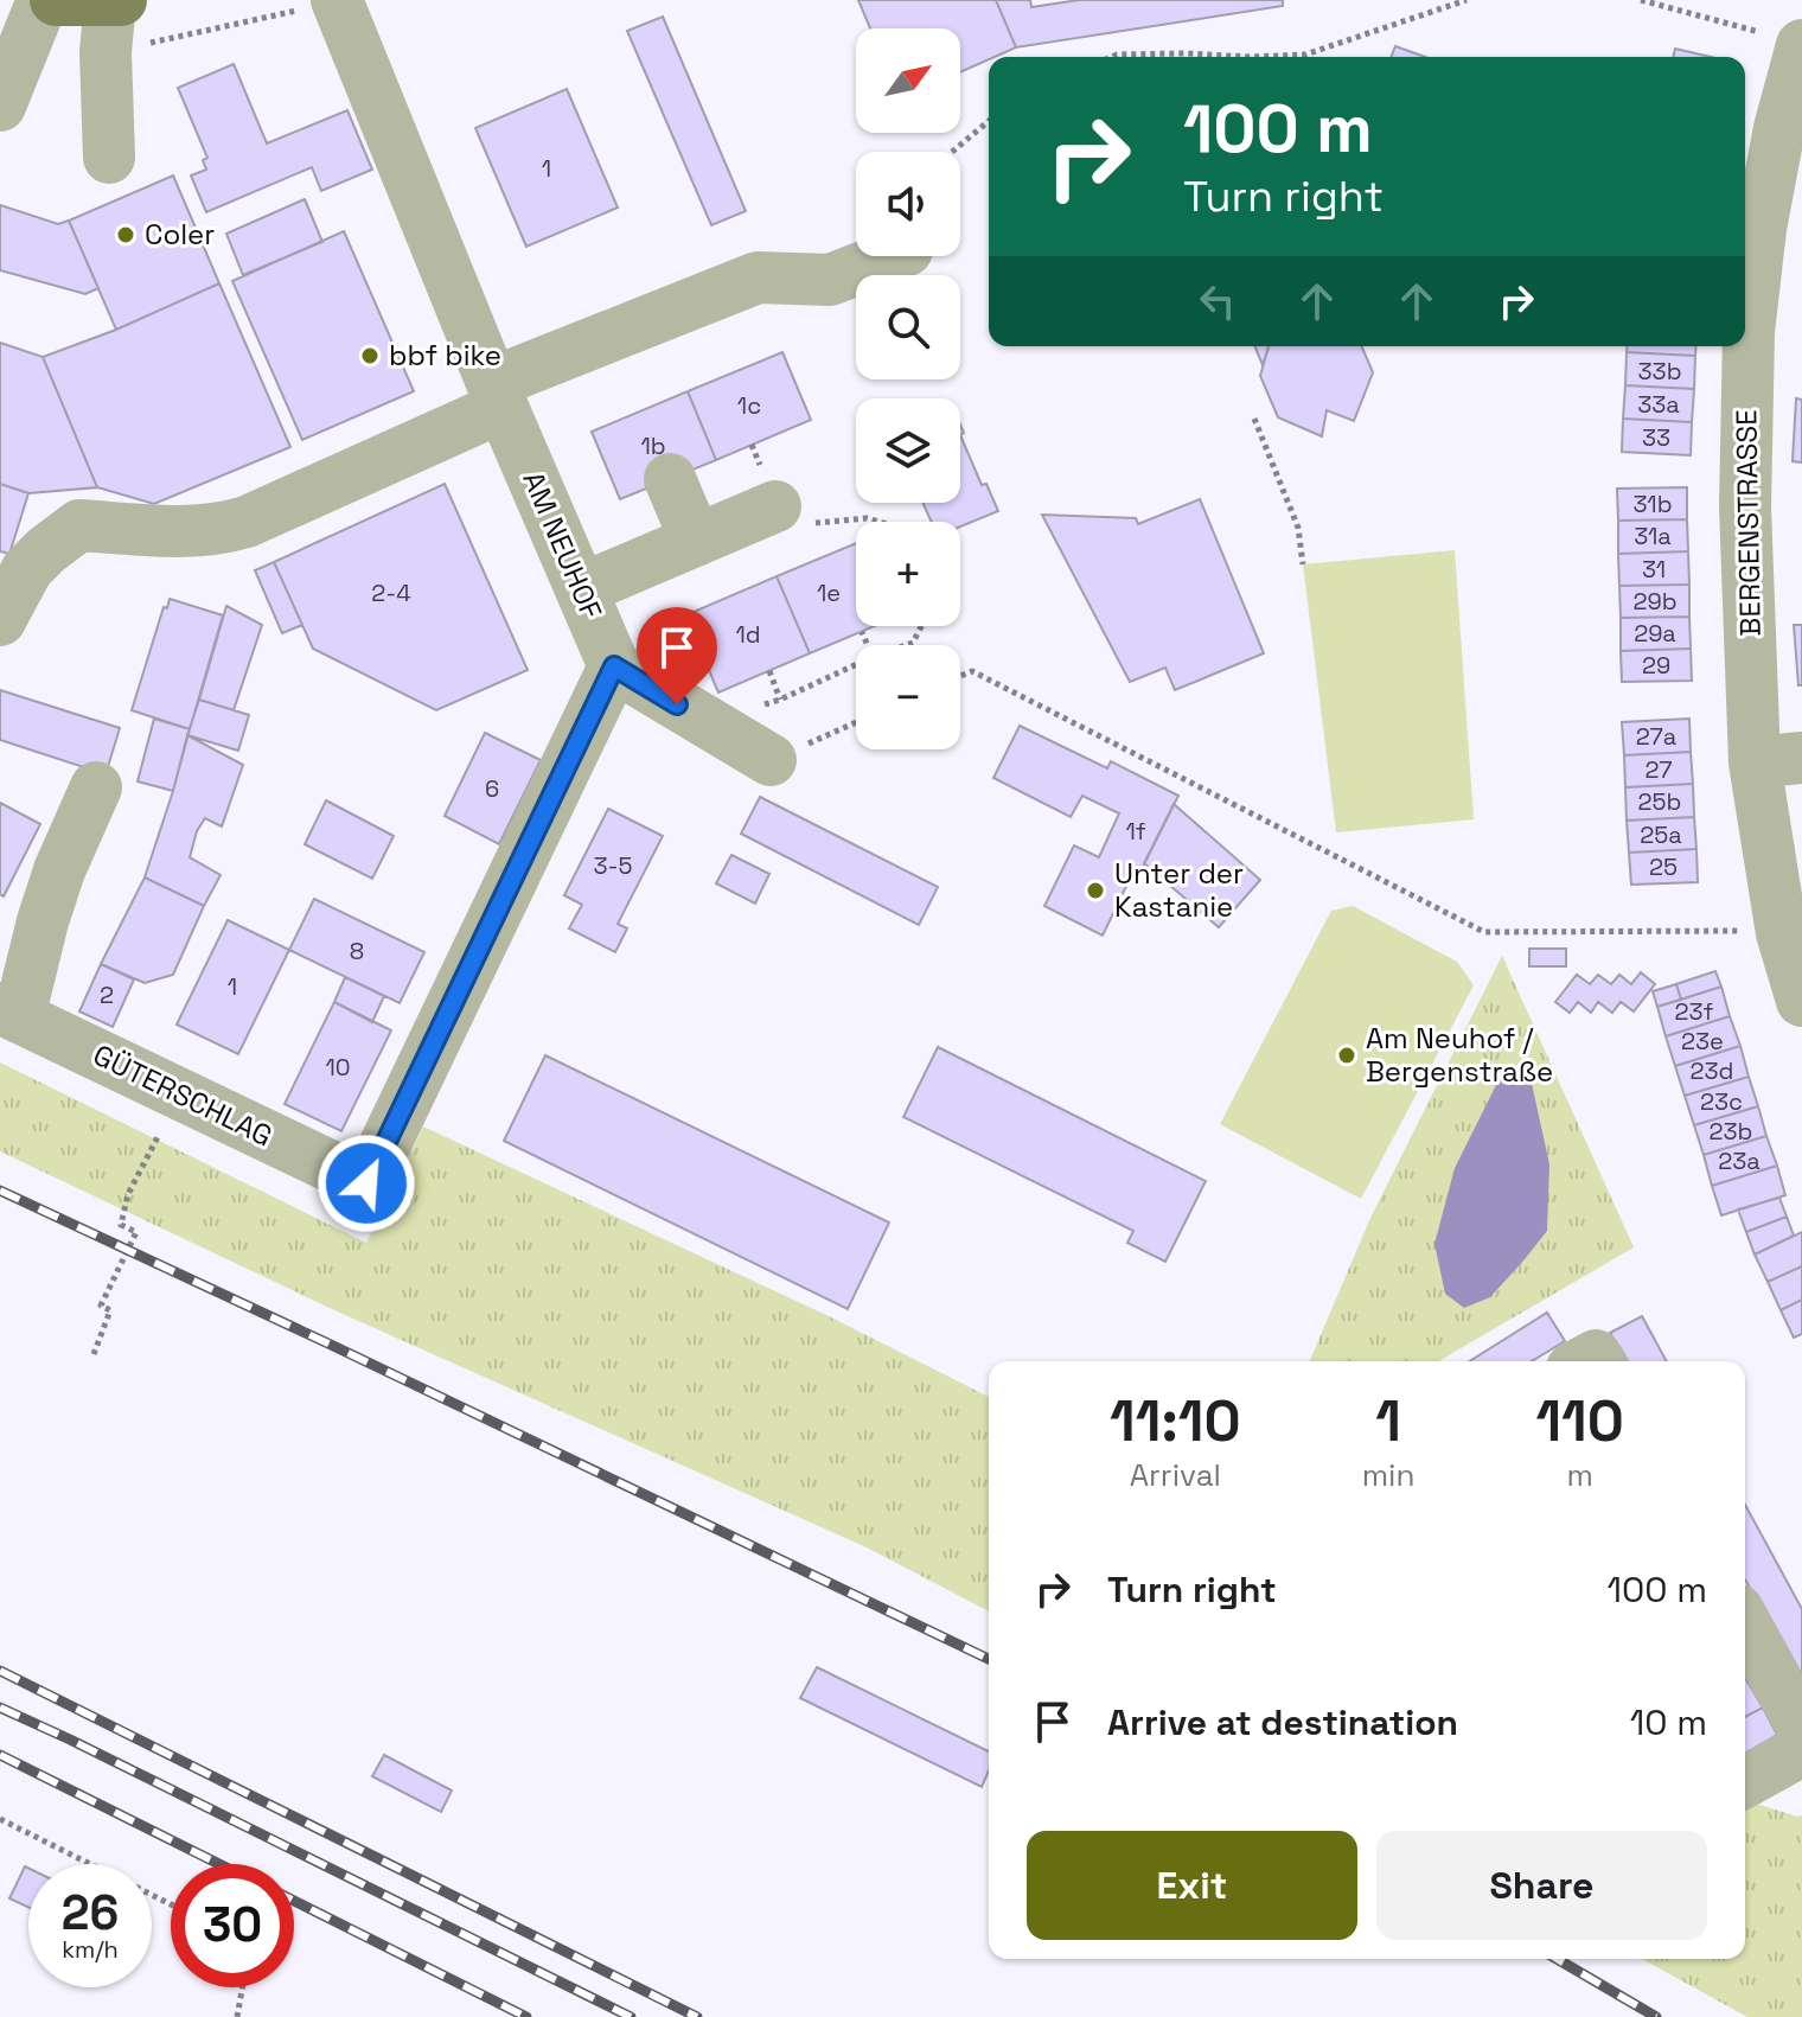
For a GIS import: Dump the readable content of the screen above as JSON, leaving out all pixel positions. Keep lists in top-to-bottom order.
{
  "streets": {
    "street": ["BERGENSTRASSE", "AM NEUHOF", "GÜTERSCHLAG"]
  },
  "crossings": [
    ["AM NEUHOF", "GÜTERSCHLAG"]
  ],
  "places": [
    "Coler",
    "bbf bike",
    "Unter der Kastanie",
    "Am Neuhof / Bergenstraße"
  ],
  "house_numbers": [
    "1",
    "33b",
    "33a",
    "1c",
    "33",
    "1b",
    "31b",
    "31a",
    "31",
    "2-4",
    "1e",
    "29b",
    "29a",
    "1d",
    "29",
    "27a",
    "27",
    "6",
    "25b",
    "1f",
    "25a",
    "3-5",
    "25",
    "8",
    "1",
    "2",
    "23f",
    "23e",
    "10",
    "23d",
    "23c",
    "23b",
    "23a"
  ],
  "north": "top right",
  "page": {
    "map_buttons": ["+", "−"],
    "turn": ["100 m", "Turn right"],
    "eta": [
      "11:10",
      "Arrival",
      "1",
      "min",
      "110",
      "m"
    ],
    "list": [
      {
        "name": "Turn right",
        "value": "100 m"
      },
      {
        "name": "Arrive at destination",
        "value": "10 m"
      }
    ],
    "buttons": ["Exit", "Share"],
    "speed": "26 km/h",
    "limit": "30"
  }
}
